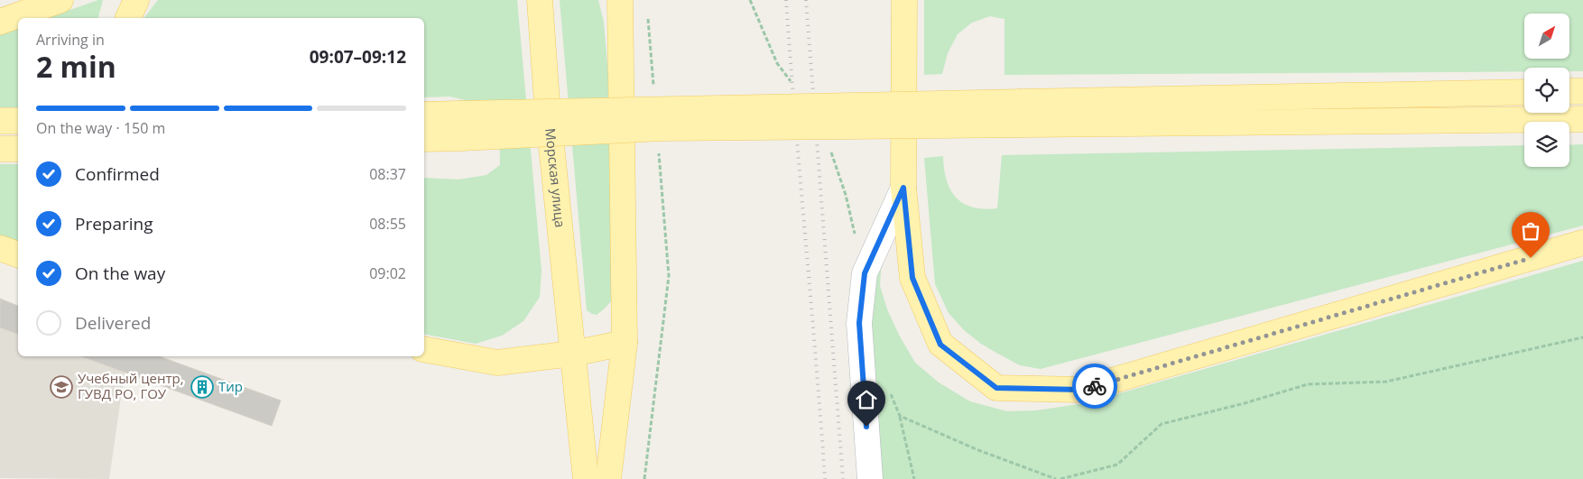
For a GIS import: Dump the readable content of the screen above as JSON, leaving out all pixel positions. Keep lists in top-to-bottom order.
{
  "streets": {
    "main road": ["Морская улица"]
  },
  "places": {
    "school or university": ["Учебный центр, ГУВД РО, ГОУ"],
    "building": ["Тир"]
  },
  "north": "top right",
  "page": {
    "heading": ["2 min", "Arriving in", "09:07–09:12"],
    "bar": "On the way · 150 m",
    "list": [
      ["Confirmed", "08:37"],
      ["Preparing", "08:55"],
      ["On the way", "09:02"],
      "Delivered"
    ]
  }
}
